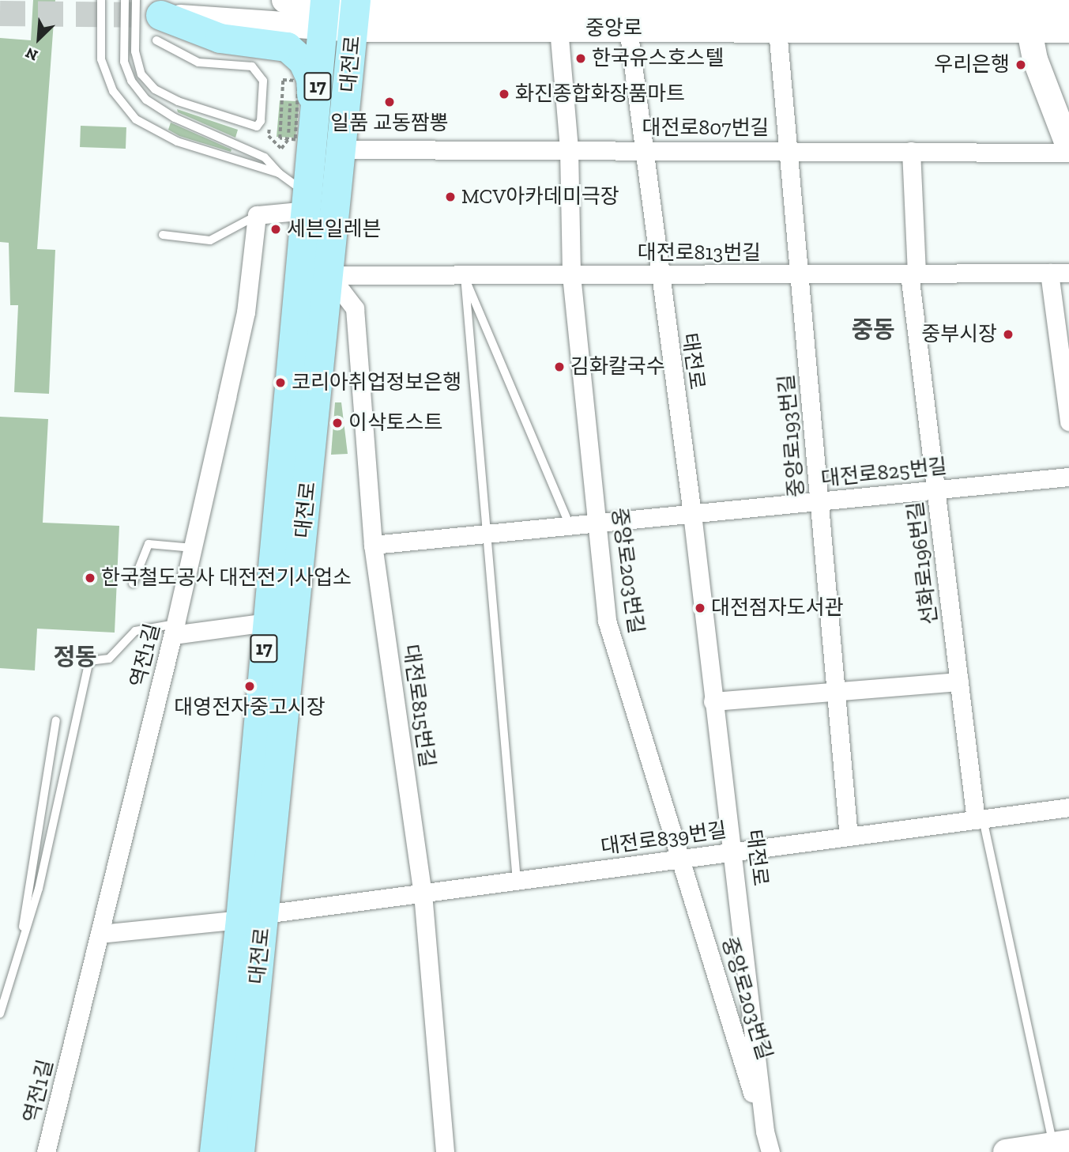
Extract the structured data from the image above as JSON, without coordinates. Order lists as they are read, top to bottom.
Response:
{
  "streets": {
    "main road": ["중앙로", "대전로", "17"],
    "street": [
      "대전로807번길",
      "대전로813번길",
      "태전로",
      "중앙로193번길",
      "대전로825번길",
      "선화로196번길",
      "중앙로203번길",
      "역전1길",
      "대전로815번길",
      "대전로839번길"
    ]
  },
  "crossings": [
    ["중앙로", "대전로"],
    ["중앙로", "태전로"],
    ["중앙로", "중앙로193번길"],
    ["중앙로", "중앙로203번길"],
    ["대전로", "대전로807번길"],
    ["대전로", "대전로813번길"],
    ["대전로", "대전로815번길"],
    ["대전로", "대전로839번길"],
    ["대전로807번길", "태전로"],
    ["대전로807번길", "중앙로193번길"],
    ["대전로807번길", "선화로196번길"],
    ["대전로807번길", "중앙로203번길"],
    ["대전로813번길", "태전로"],
    ["대전로813번길", "중앙로193번길"],
    ["대전로813번길", "선화로196번길"],
    ["대전로813번길", "중앙로203번길"],
    ["대전로813번길", "대전로815번길"],
    ["태전로", "대전로825번길"],
    ["태전로", "중앙로203번길"],
    ["태전로", "대전로839번길"],
    ["중앙로193번길", "대전로825번길"],
    ["중앙로193번길", "대전로839번길"],
    ["대전로825번길", "선화로196번길"],
    ["대전로825번길", "중앙로203번길"],
    ["대전로825번길", "대전로815번길"],
    ["선화로196번길", "대전로839번길"],
    ["중앙로203번길", "대전로839번길"],
    ["역전1길", "대전로839번길"],
    ["대전로815번길", "대전로839번길"]
  ],
  "districts": ["중동", "정동"],
  "places": [
    "한국유스호스텔",
    "우리은행",
    "화진종합화장품마트",
    "일품 교동짬뽕",
    "MCV아카데미극장",
    "세븐일레븐",
    "중부시장",
    "김화칼국수",
    "코리아취업정보은행",
    "이삭토스트",
    "한국철도공사 대전전기사업소",
    "대전점자도서관",
    "대영전자중고시장"
  ],
  "north": "bottom left"
}
